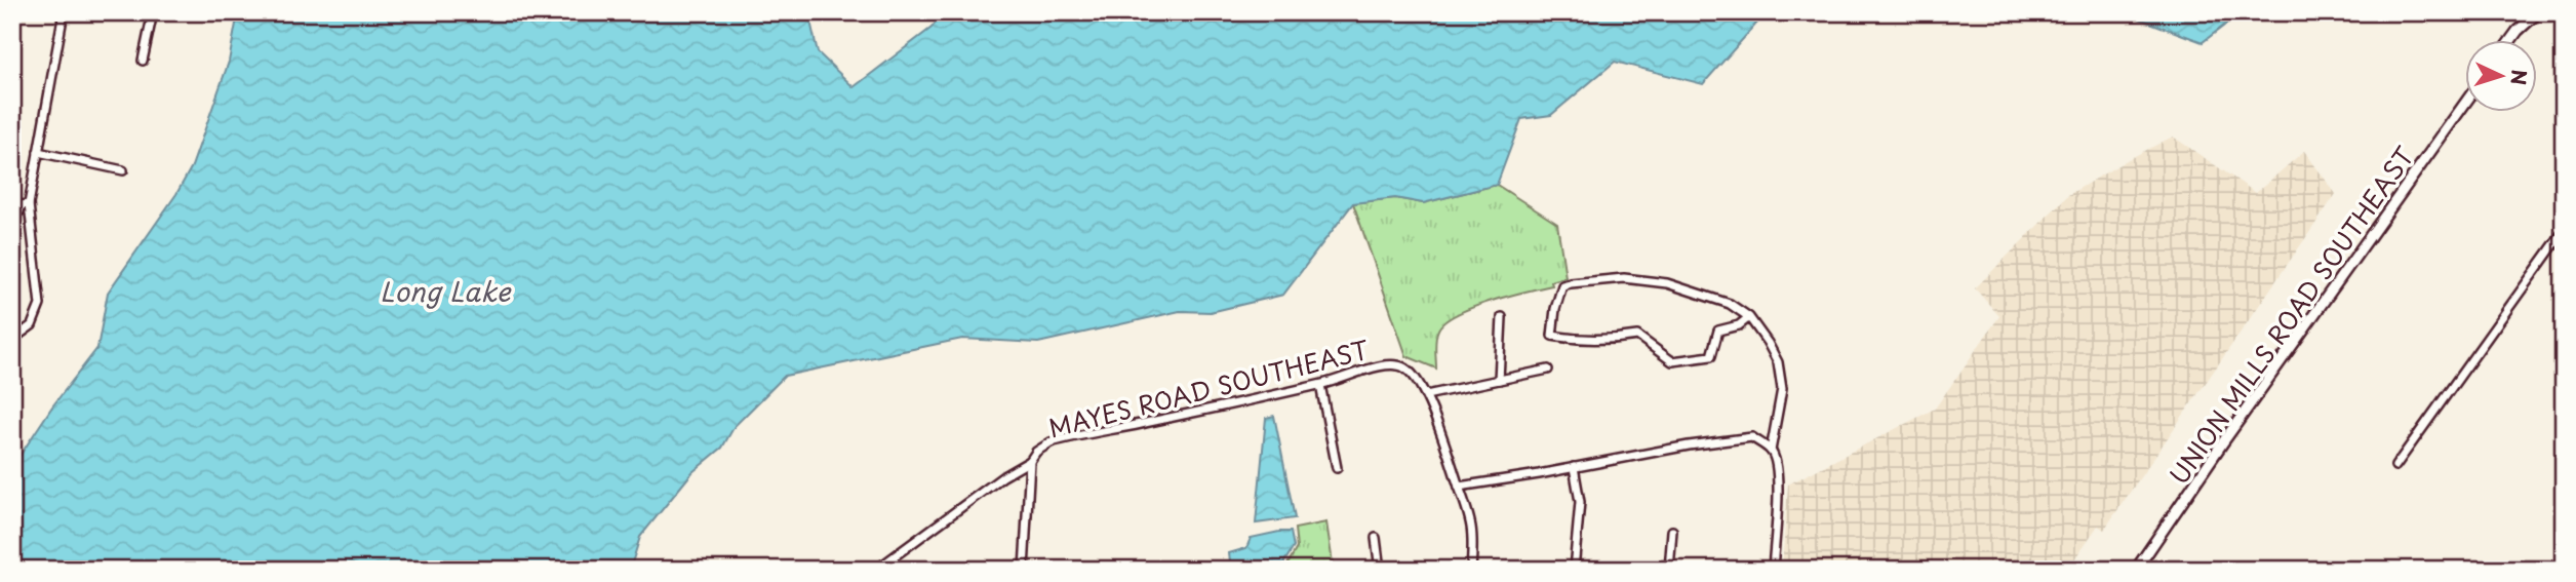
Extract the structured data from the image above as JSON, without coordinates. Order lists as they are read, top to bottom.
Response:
{
  "streets": {
    "street": ["UNION MILLS ROAD SOUTHEAST", "MAYES ROAD SOUTHEAST"]
  },
  "water": ["Long Lake"],
  "north": "right"
}
